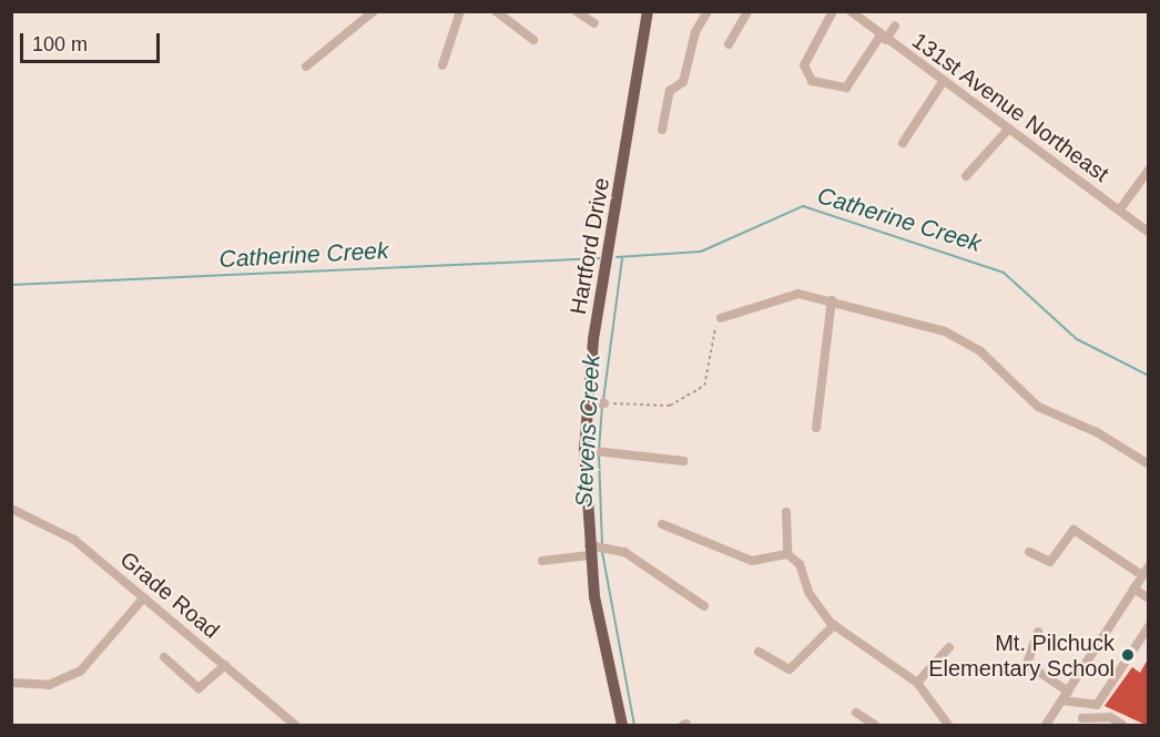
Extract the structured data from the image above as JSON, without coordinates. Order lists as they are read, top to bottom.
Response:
{
  "streets": {
    "main road": ["Hartford Drive"],
    "street": ["131st Avenue Northeast", "Grade Road"]
  },
  "water": ["Catherine Creek", "Stevens Creek"],
  "places": ["Mt. Pilchuck Elementary School"],
  "scale_bar": "100 m"
}
